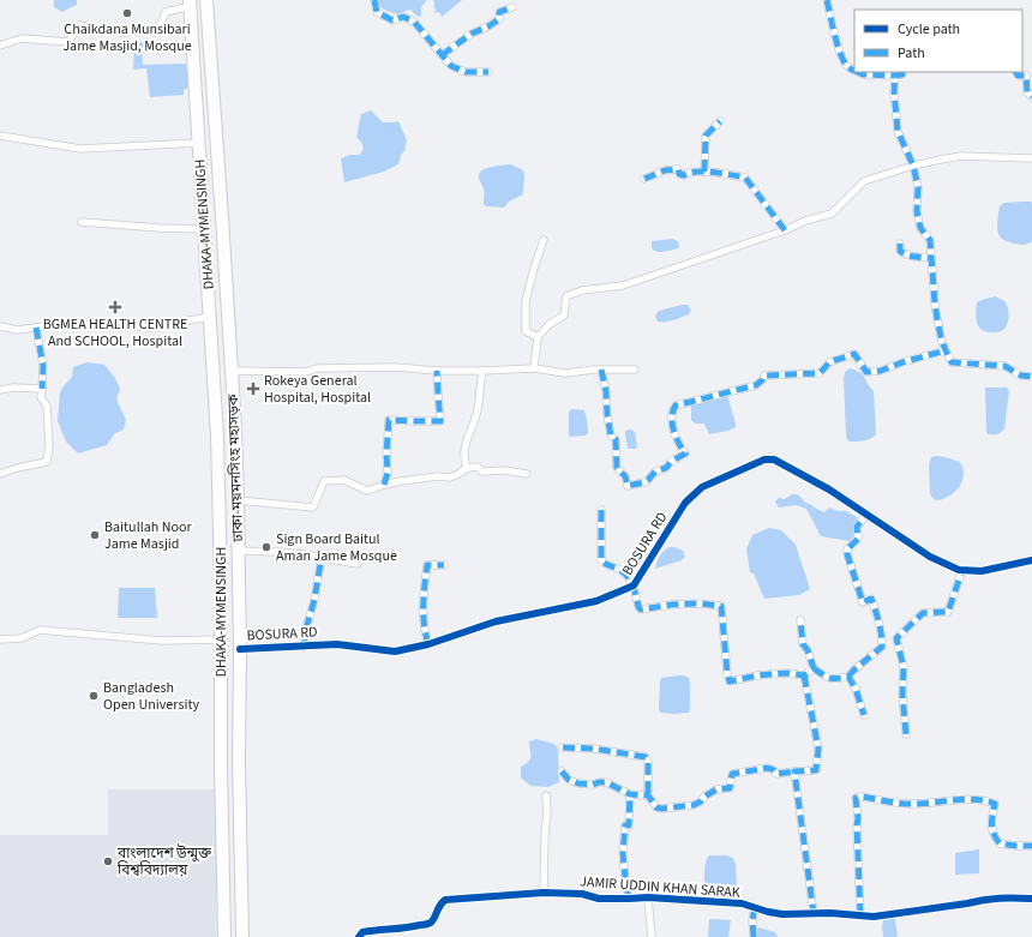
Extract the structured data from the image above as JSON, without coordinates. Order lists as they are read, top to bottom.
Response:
{
  "streets": {
    "highway": ["DHAKA-MYMENSINGH", "ঢাকা-ময়মনসিংহ মহাসড়ক"],
    "street": ["BOSURA RD", "JAMIR UDDIN KHAN SARAK"]
  },
  "crossings": [
    ["ঢাকা-ময়মনসিংহ মহাসড়ক", "BOSURA RD"]
  ],
  "places": {
    "other": [
      "Chaikdana Munsibari Jame Masjid, Mosque",
      "Baitullah Noor Jame Masjid",
      "Sign Board Baitul Aman Jame Mosque",
      "Bangladesh Open University",
      "বাংলাদেশ উন্মুক্ত বিশ্ববিদ্যালয়"
    ],
    "health": ["BGMEA HEALTH CENTRE And SCHOOL, Hospital", "Rokeya General Hospital, Hospital"]
  },
  "legend": ["Cycle path", "Path"]
}
